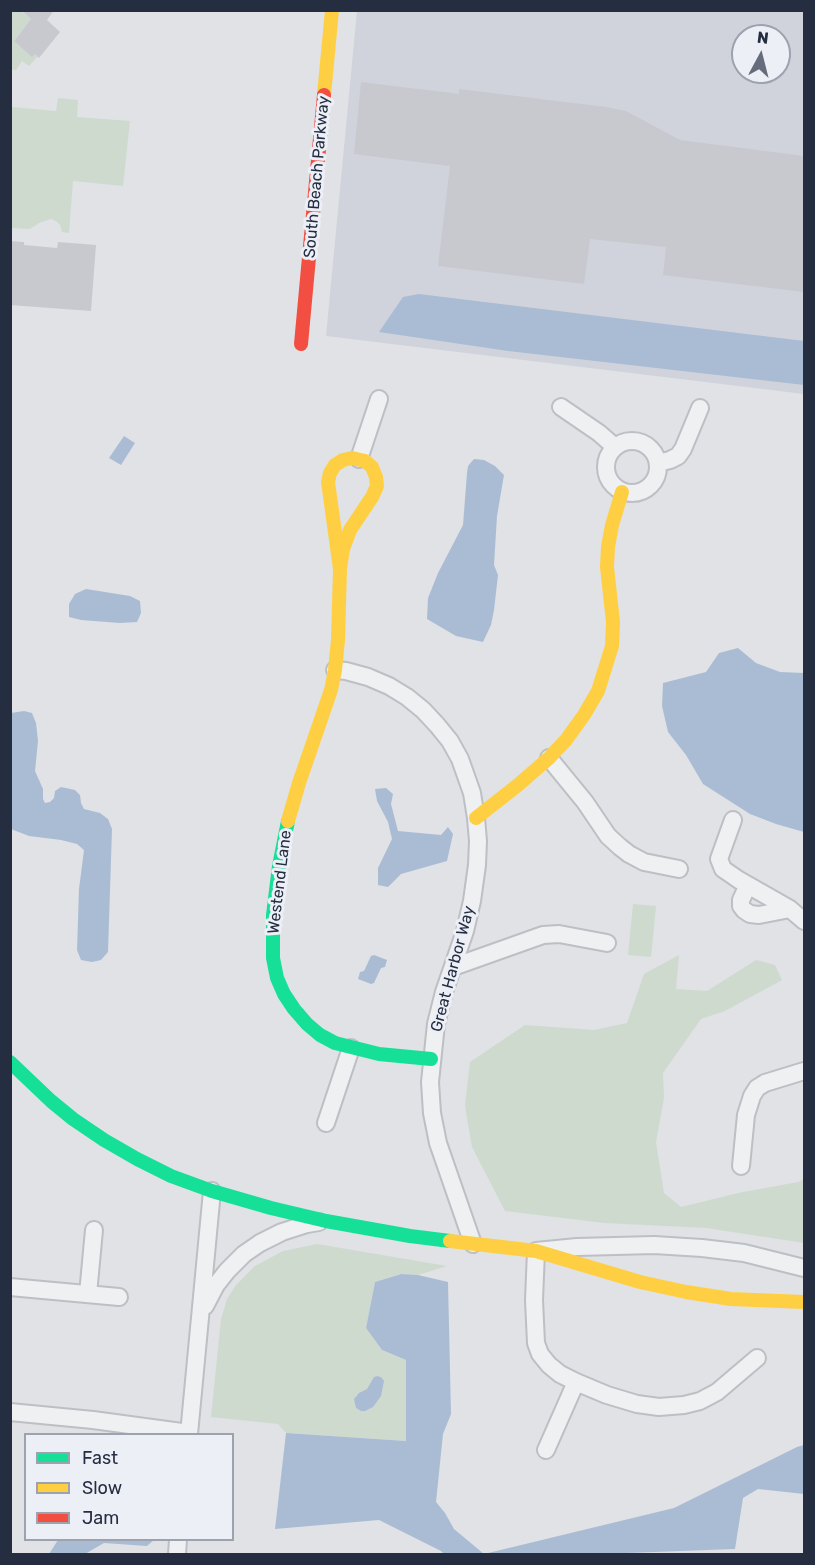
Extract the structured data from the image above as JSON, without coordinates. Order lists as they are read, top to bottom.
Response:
{
  "streets": {
    "street": ["South Beach Parkway", "Westend Lane", "Great Harbor Way"]
  },
  "crossings": [
    ["Westend Lane", "Great Harbor Way"]
  ],
  "legend": ["Fast", "Slow", "Jam"],
  "north": "top"
}
